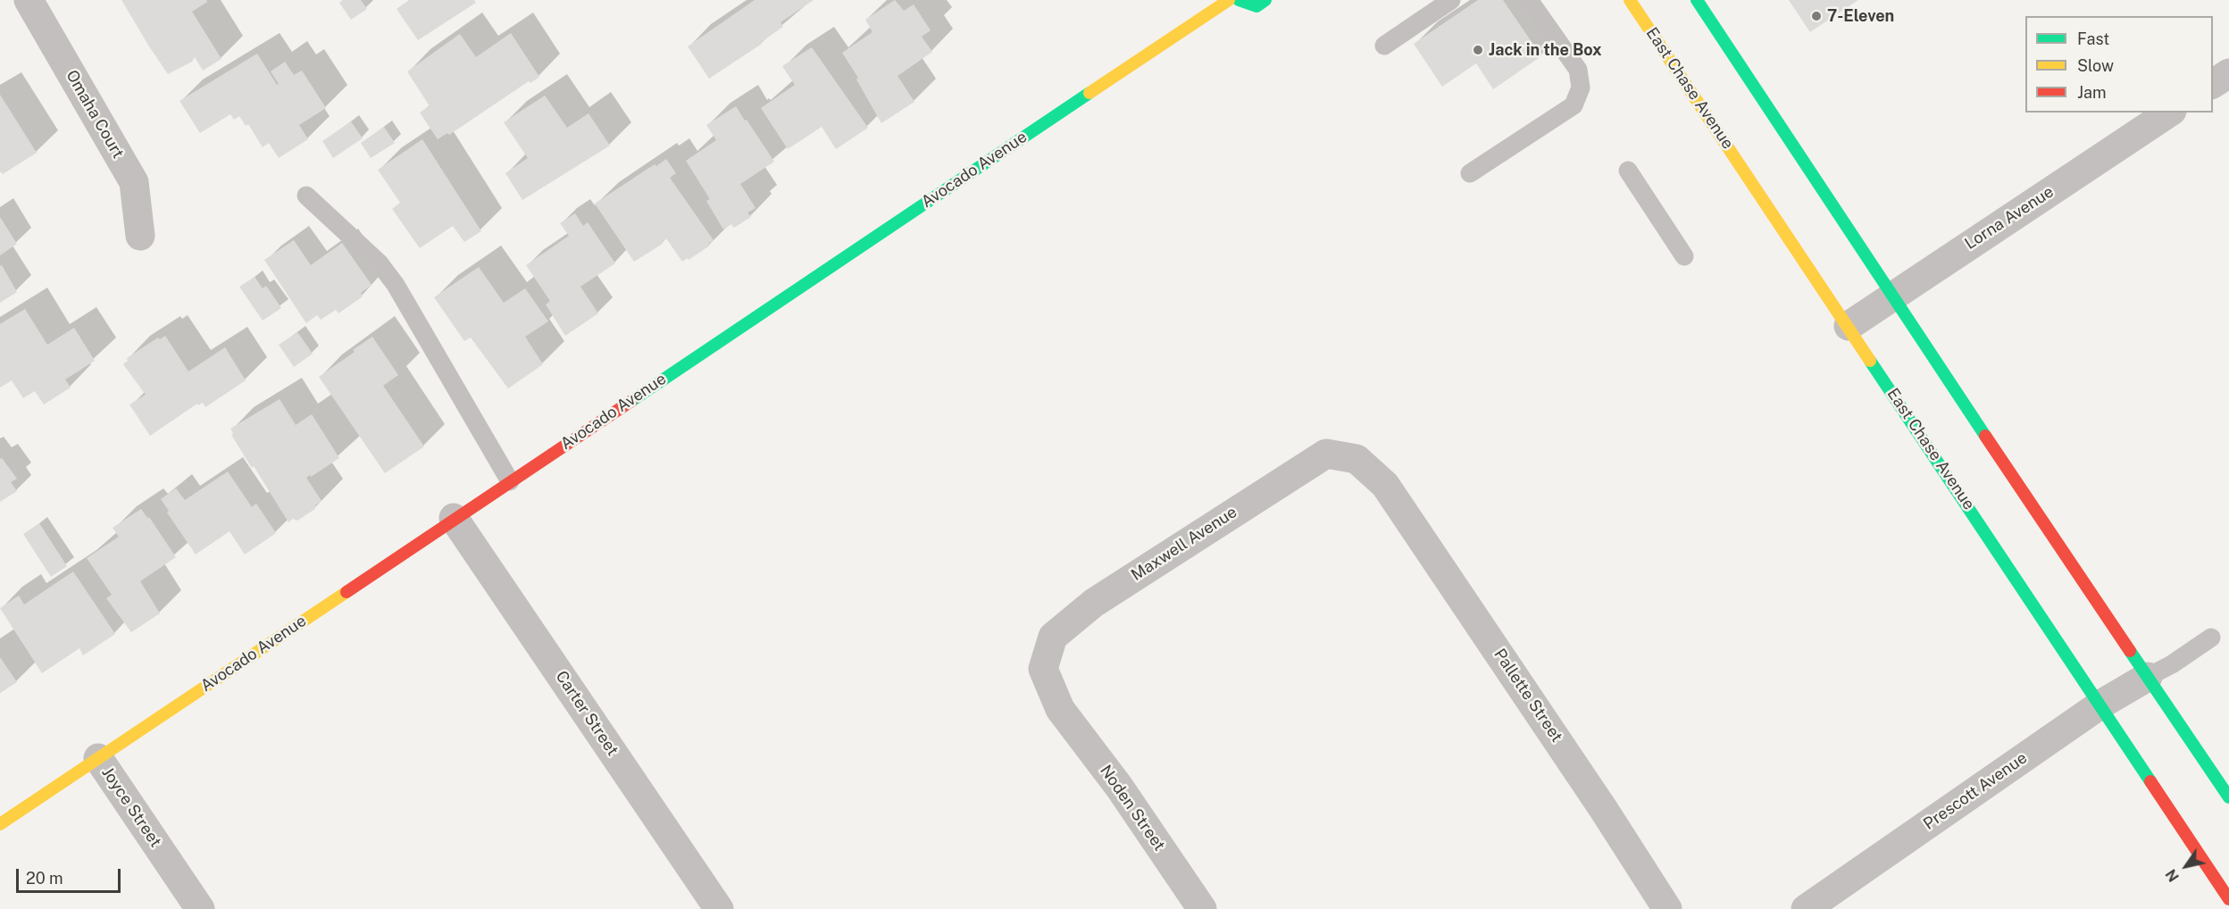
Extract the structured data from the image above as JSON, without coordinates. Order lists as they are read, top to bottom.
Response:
{
  "streets": {
    "main road": ["East Chase Avenue", "Avocado Avenue"],
    "street": [
      "Omaha Court",
      "Lorna Avenue",
      "Maxwell Avenue",
      "Pallette Street",
      "Carter Street",
      "Prescott Avenue",
      "Joyce Street",
      "Noden Street"
    ]
  },
  "crossings": [
    ["East Chase Avenue", "Lorna Avenue"],
    ["East Chase Avenue", "Prescott Avenue"],
    ["Avocado Avenue", "Carter Street"],
    ["Avocado Avenue", "Joyce Street"],
    ["Maxwell Avenue", "Pallette Street"],
    ["Maxwell Avenue", "Noden Street"]
  ],
  "places": ["7-Eleven", "Jack in the Box"],
  "legend": ["Fast", "Slow", "Jam"],
  "scale_bar": "20 m",
  "north": "bottom left"
}
